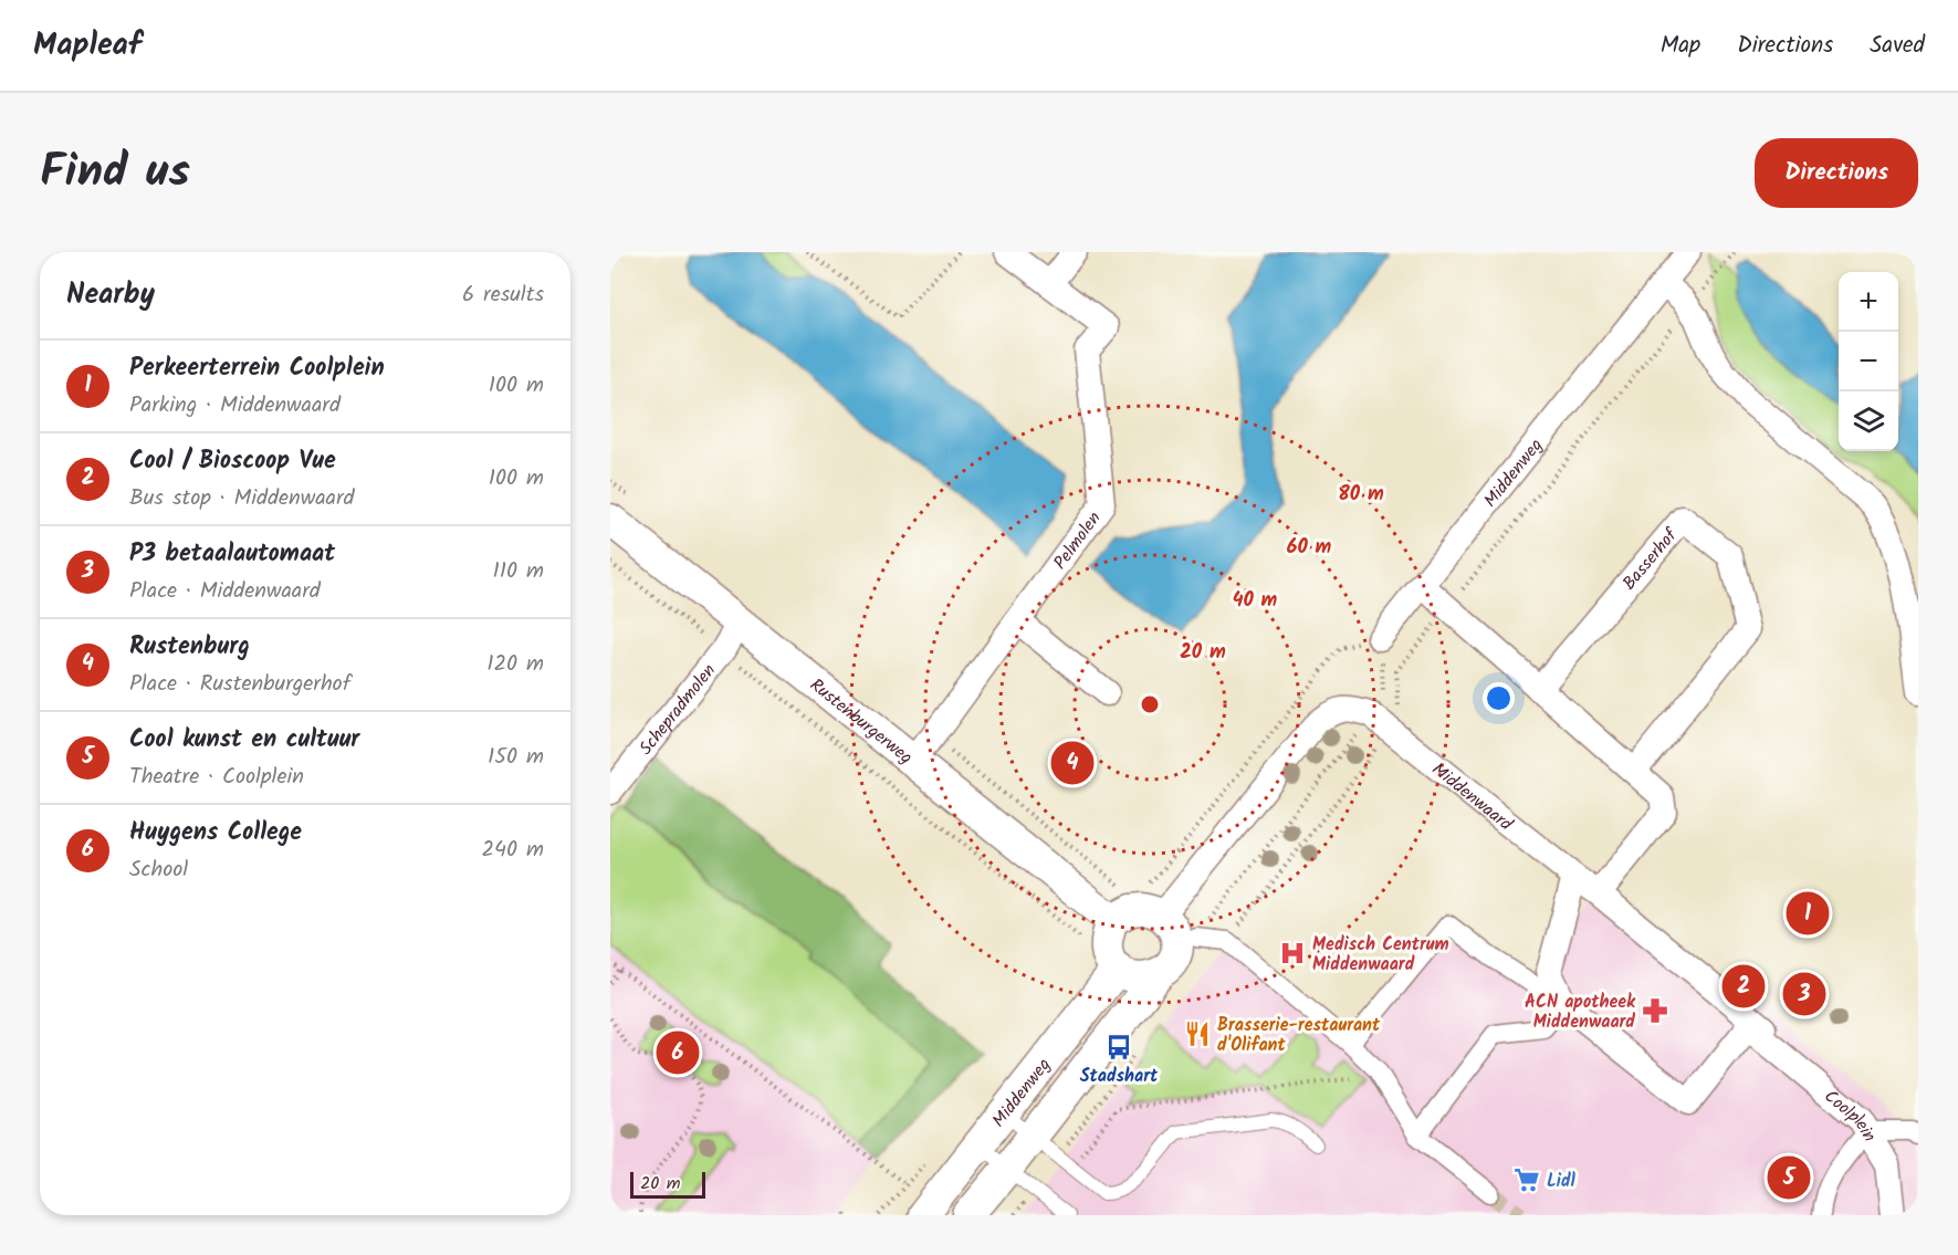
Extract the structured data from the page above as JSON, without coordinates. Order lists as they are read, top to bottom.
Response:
{
  "streets": {
    "street": [
      "Middenweg",
      "Pelmolen",
      "Basserhof",
      "Schepradmolen",
      "Rustenburgerweg",
      "Middenwaard",
      "Coolplein"
    ]
  },
  "crossings": [
    ["Middenweg", "Rustenburgerweg"],
    ["Pelmolen", "Rustenburgerweg"],
    ["Schepradmolen", "Rustenburgerweg"],
    ["Middenwaard", "Coolplein"]
  ],
  "places": {
    "hospital": ["Medisch Centrum Middenwaard"],
    "pharmacy": ["ACN apotheek Middenwaard"],
    "restaurant": ["Brasserie-restaurant d'Olifant"],
    "bus stop": ["Stadshart"],
    "supermarket": ["Lidl"]
  },
  "scale_bar": "20 m",
  "page": {
    "header": "Mapleaf",
    "nav": ["Map", "Directions", "Saved"],
    "title": "Find us",
    "buttons": "Directions",
    "heading": ["Nearby", "6 results"],
    "map_buttons": ["+", "−"],
    "list": [
      {
        "mark": "1",
        "name": "Perkeerterrein Coolplein",
        "note": "Parking · Middenwaard",
        "value": "100 m"
      },
      {
        "mark": "2",
        "name": "Cool / Bioscoop Vue",
        "note": "Bus stop · Middenwaard",
        "value": "100 m"
      },
      {
        "mark": "3",
        "name": "P3 betaalautomaat",
        "note": "Place · Middenwaard",
        "value": "110 m"
      },
      {
        "mark": "4",
        "name": "Rustenburg",
        "note": "Place · Rustenburgerhof",
        "value": "120 m"
      },
      {
        "mark": "5",
        "name": "Cool kunst en cultuur",
        "note": "Theatre · Coolplein",
        "value": "150 m"
      },
      {
        "mark": "6",
        "name": "Huygens College",
        "note": "School",
        "value": "240 m"
      }
    ],
    "pins": [
      "4",
      "1",
      "2",
      "3",
      "6",
      "5"
    ],
    "scale": "20 m"
  },
  "rings": [
    "80 m",
    "60 m",
    "40 m",
    "20 m"
  ]
}
